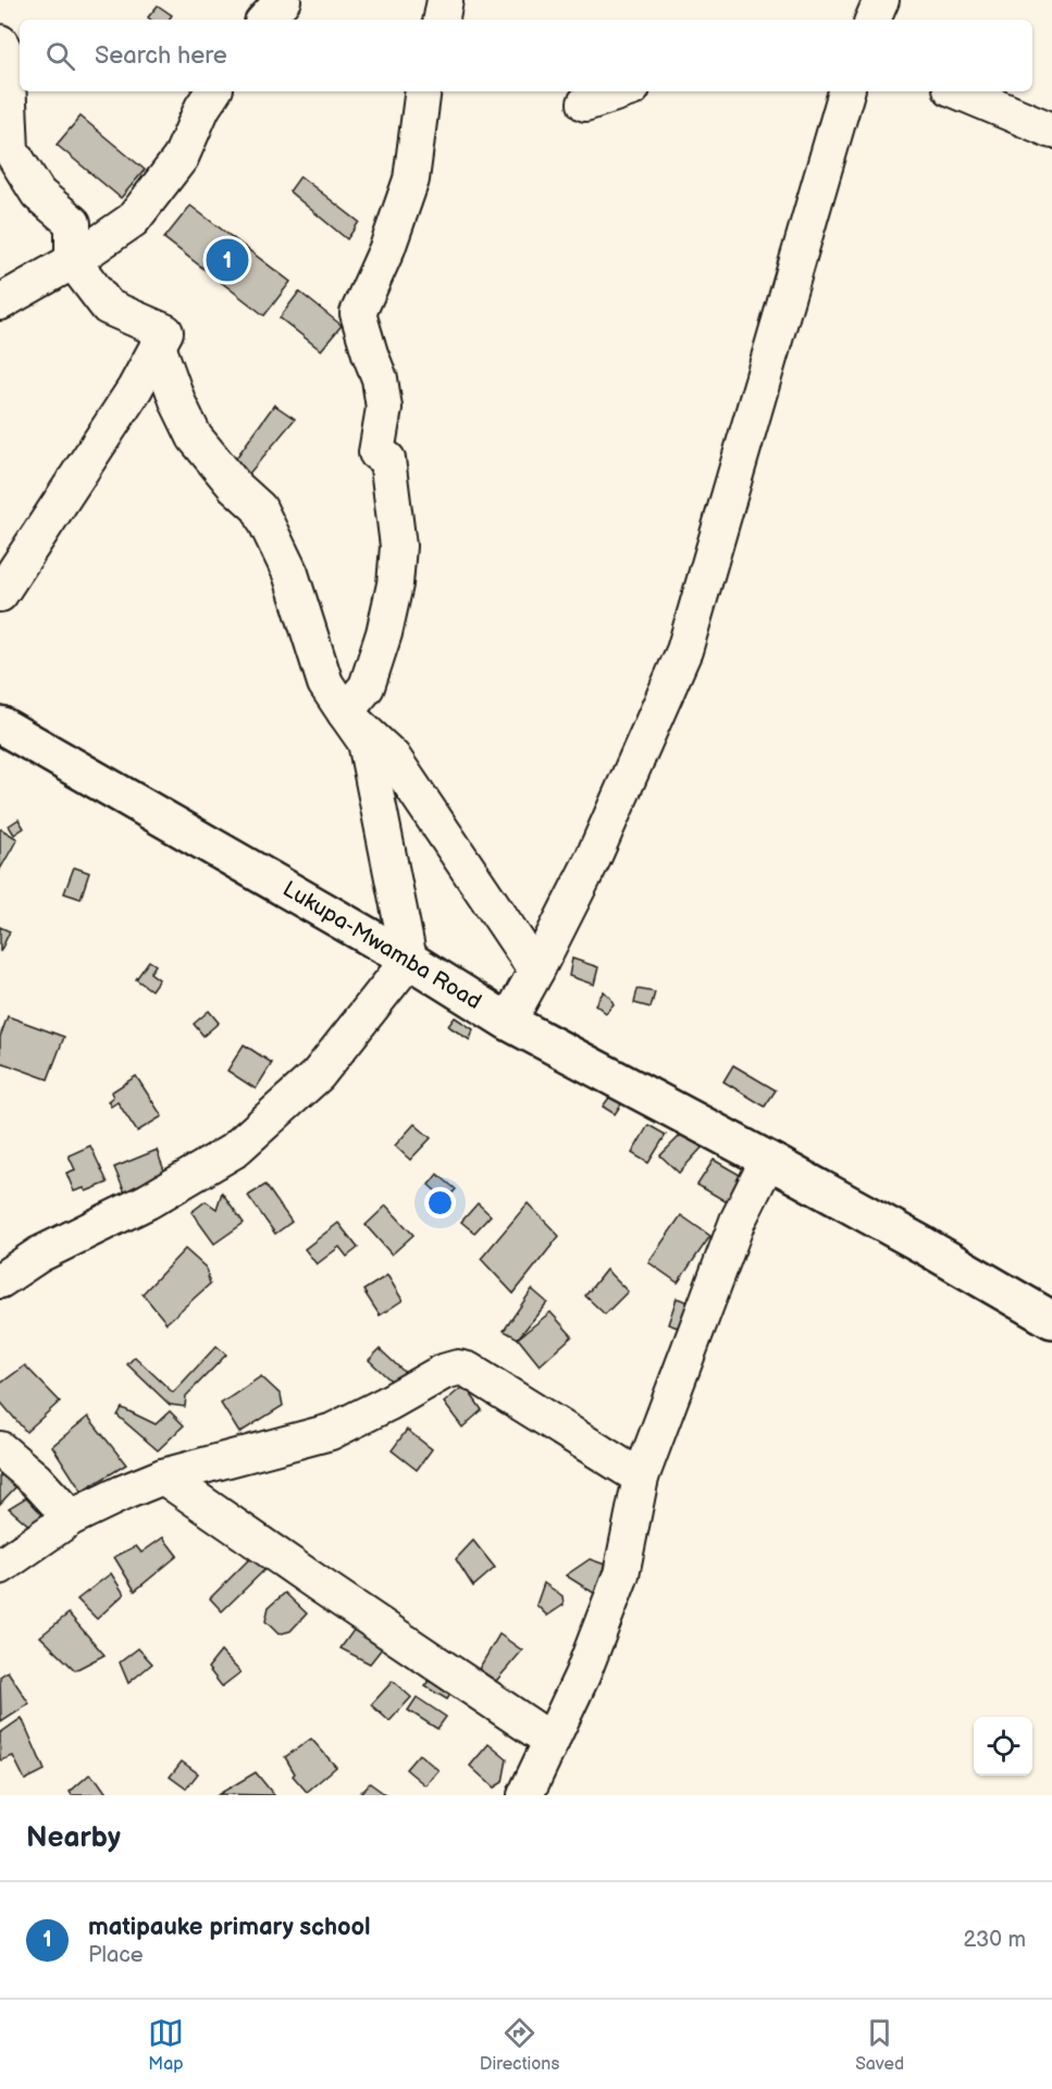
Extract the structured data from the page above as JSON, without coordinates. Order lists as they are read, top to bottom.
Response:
{
  "streets": {
    "street": ["Lukupa-Mwamba Road"]
  },
  "page": {
    "search": "Search here",
    "pins": "1",
    "heading": "Nearby",
    "list": [
      {
        "mark": "1",
        "name": "matipauke primary school",
        "note": "Place",
        "value": "230 m"
      }
    ],
    "nav": ["Map", "Directions", "Saved"]
  }
}
